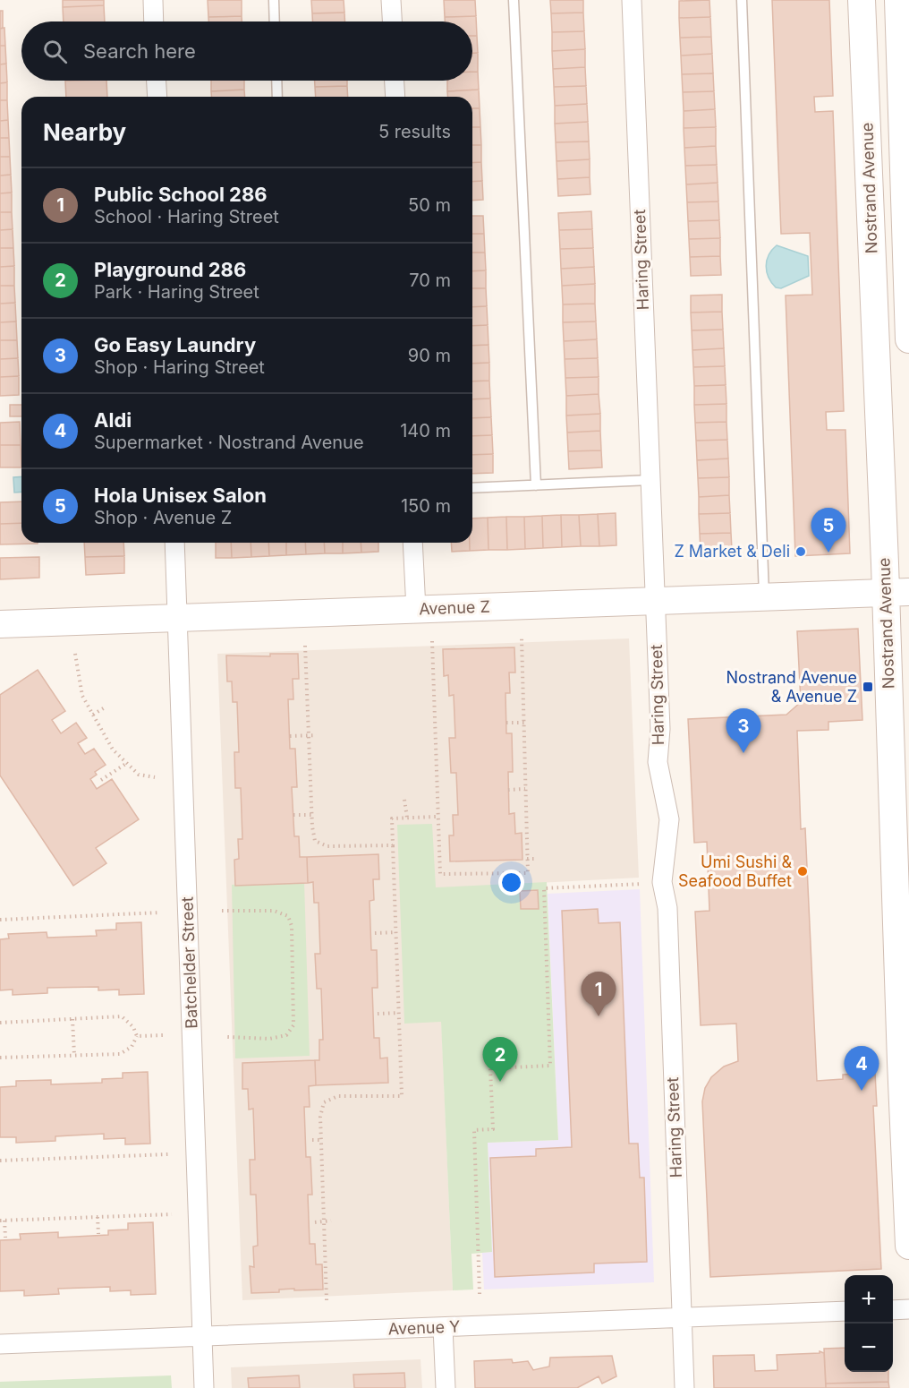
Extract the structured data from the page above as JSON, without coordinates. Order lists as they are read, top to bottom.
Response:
{
  "streets": {
    "main road": ["Nostrand Avenue", "Avenue Z"],
    "street": ["Haring Street", "Batchelder Street", "Avenue Y"]
  },
  "crossings": [
    ["Nostrand Avenue", "Avenue Z"],
    ["Haring Street", "Avenue Z"],
    ["Haring Street", "Avenue Y"],
    ["Avenue Z", "Batchelder Street"],
    ["Batchelder Street", "Avenue Y"]
  ],
  "places": {
    "other": ["Z Market & Deli", "Umi Sushi & Seafood Buffet"],
    "transit": ["Nostrand Avenue & Avenue Z"]
  },
  "page": {
    "search": "Search here",
    "heading": ["Nearby", "5 results"],
    "list": [
      {
        "mark": "1",
        "name": "Public School 286",
        "note": "School · Haring Street",
        "value": "50 m"
      },
      {
        "mark": "2",
        "name": "Playground 286",
        "note": "Park · Haring Street",
        "value": "70 m"
      },
      {
        "mark": "3",
        "name": "Go Easy Laundry",
        "note": "Shop · Haring Street",
        "value": "90 m"
      },
      {
        "mark": "4",
        "name": "Aldi",
        "note": "Supermarket · Nostrand Avenue",
        "value": "140 m"
      },
      {
        "mark": "5",
        "name": "Hola Unisex Salon",
        "note": "Shop · Avenue Z",
        "value": "150 m"
      }
    ],
    "pins": [
      "5",
      "3",
      "1",
      "2",
      "4"
    ],
    "map_buttons": ["+", "−"]
  }
}
